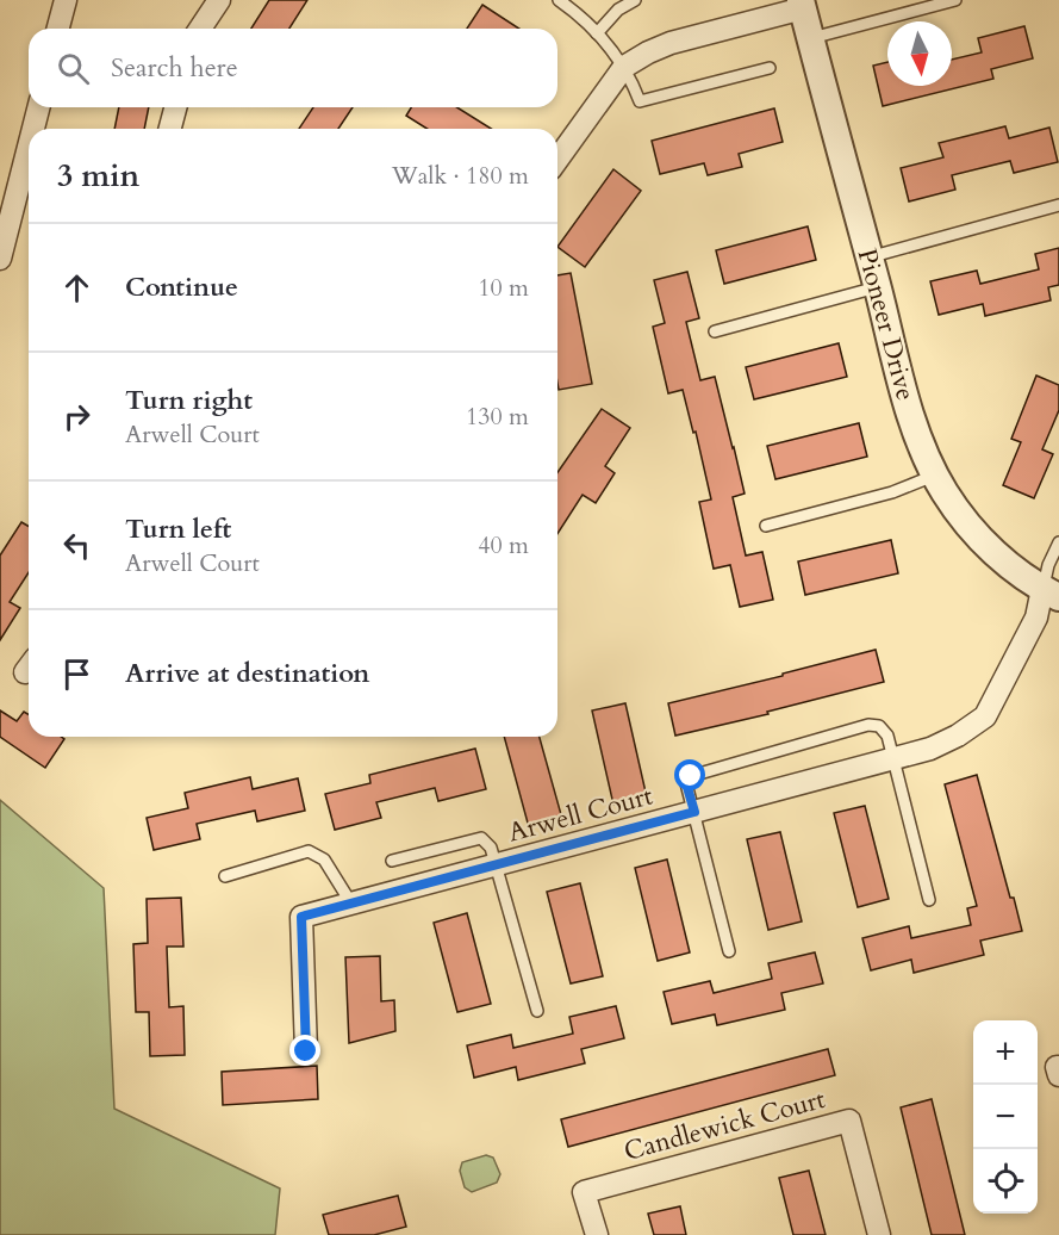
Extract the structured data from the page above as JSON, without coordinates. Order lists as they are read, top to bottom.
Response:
{
  "streets": {
    "street": ["Pioneer Drive", "Arwell Court", "Candlewick Court"]
  },
  "crossings": [
    ["Pioneer Drive", "Arwell Court"]
  ],
  "north": "bottom",
  "page": {
    "search": "Search here",
    "heading": ["3 min", "Walk · 180 m"],
    "list": [
      ["Continue", "10 m"],
      ["Turn right", "Arwell Court", "130 m"],
      ["Turn left", "Arwell Court", "40 m"],
      "Arrive at destination"
    ],
    "map_buttons": ["+", "−"]
  }
}
